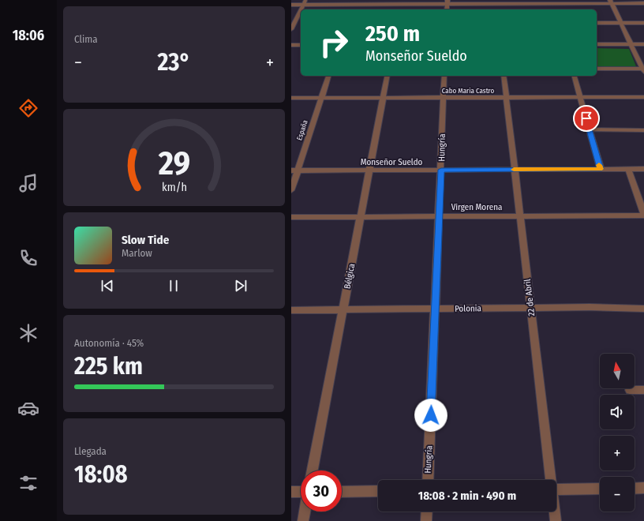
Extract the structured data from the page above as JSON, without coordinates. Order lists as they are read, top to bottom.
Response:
{
  "streets": {
    "street": [
      "Cabo Maria Castro",
      "España",
      "Hungría",
      "Monseñor Sueldo",
      "Virgen Morena",
      "Bélgica",
      "22 de Abril",
      "Polonia"
    ]
  },
  "crossings": [
    ["Cabo Maria Castro", "España"],
    ["Cabo Maria Castro", "Hungría"],
    ["Cabo Maria Castro", "Bélgica"],
    ["Cabo Maria Castro", "22 de Abril"],
    ["España", "Monseñor Sueldo"],
    ["Hungría", "Monseñor Sueldo"],
    ["Hungría", "Virgen Morena"],
    ["Hungría", "Polonia"],
    ["Monseñor Sueldo", "Bélgica"],
    ["Monseñor Sueldo", "22 de Abril"],
    ["Virgen Morena", "Bélgica"],
    ["Virgen Morena", "22 de Abril"],
    ["Bélgica", "Polonia"],
    ["22 de Abril", "Polonia"]
  ],
  "north": "top",
  "page": {
    "tabs": "18:06",
    "tile": [
      "Clima",
      ["Autonomía · 45%", "225 km"],
      ["Llegada", "18:08"]
    ],
    "turn": ["250 m", "Monseñor Sueldo"],
    "heat": ["−", "23°", "+"],
    "song": ["Slow Tide", "Marlow"],
    "map_buttons": ["+", "−"],
    "limit": "30",
    "trip": "18:08 · 2 min · 490 m",
    "gauge": ["29", "km/h"]
  }
}
